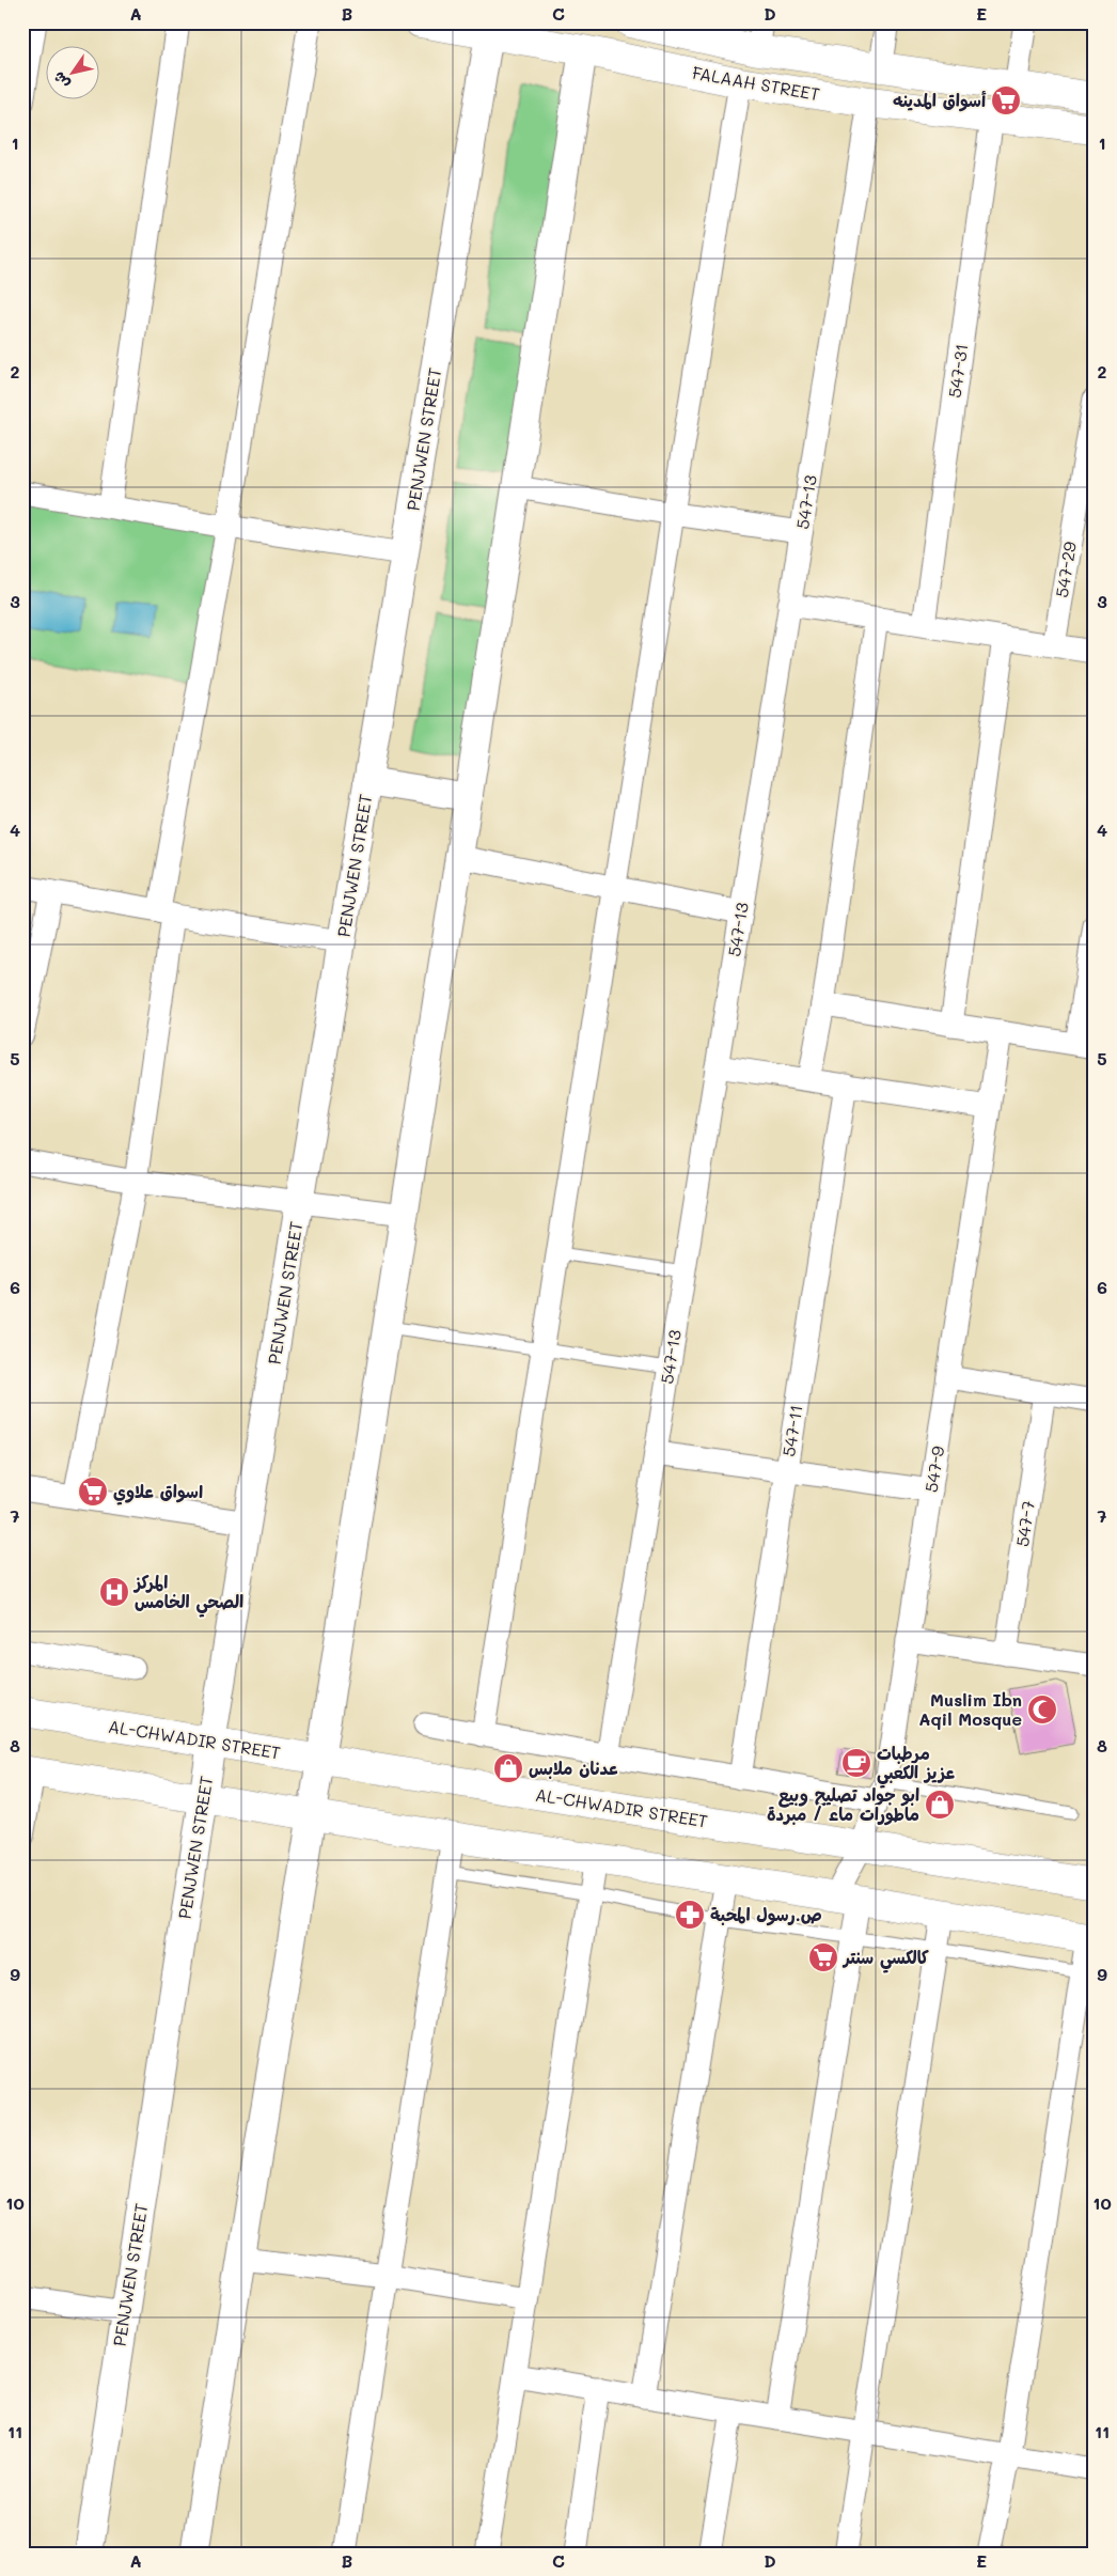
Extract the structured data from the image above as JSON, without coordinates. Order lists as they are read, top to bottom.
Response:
{
  "streets": {
    "main road": ["FALAAH STREET", "AL-CHWADIR STREET"],
    "street": [
      "547-31",
      "PENJWEN STREET",
      "547-13",
      "547-29",
      "547-11",
      "547-9",
      "547-7"
    ]
  },
  "crossings": [
    ["FALAAH STREET", "547-31"],
    ["FALAAH STREET", "PENJWEN STREET"],
    ["FALAAH STREET", "547-13"],
    ["PENJWEN STREET", "AL-CHWADIR STREET"],
    ["547-9", "AL-CHWADIR STREET"]
  ],
  "places": {
    "supermarket": ["أسواق المدينه", "اسواق علاوي", "كالكسي سنتر"],
    "hospital": ["المركز الصحي الخامس"],
    "mosque": ["Muslim Ibn Aqil Mosque"],
    "cafe": ["مرطبات عزيز الكعبي"],
    "shop": ["عدنان ملابس", "ابو جواد تصليح وبيع ماطورات ماء / مبردة"],
    "pharmacy": ["ص.رسول المحبة"]
  },
  "north": "bottom left",
  "grid": {
    "columns": [
      "A",
      "B",
      "C",
      "D",
      "E"
    ],
    "rows": [
      "1",
      "2",
      "3",
      "4",
      "5",
      "6",
      "7",
      "8",
      "9",
      "10",
      "11"
    ]
  }
}
